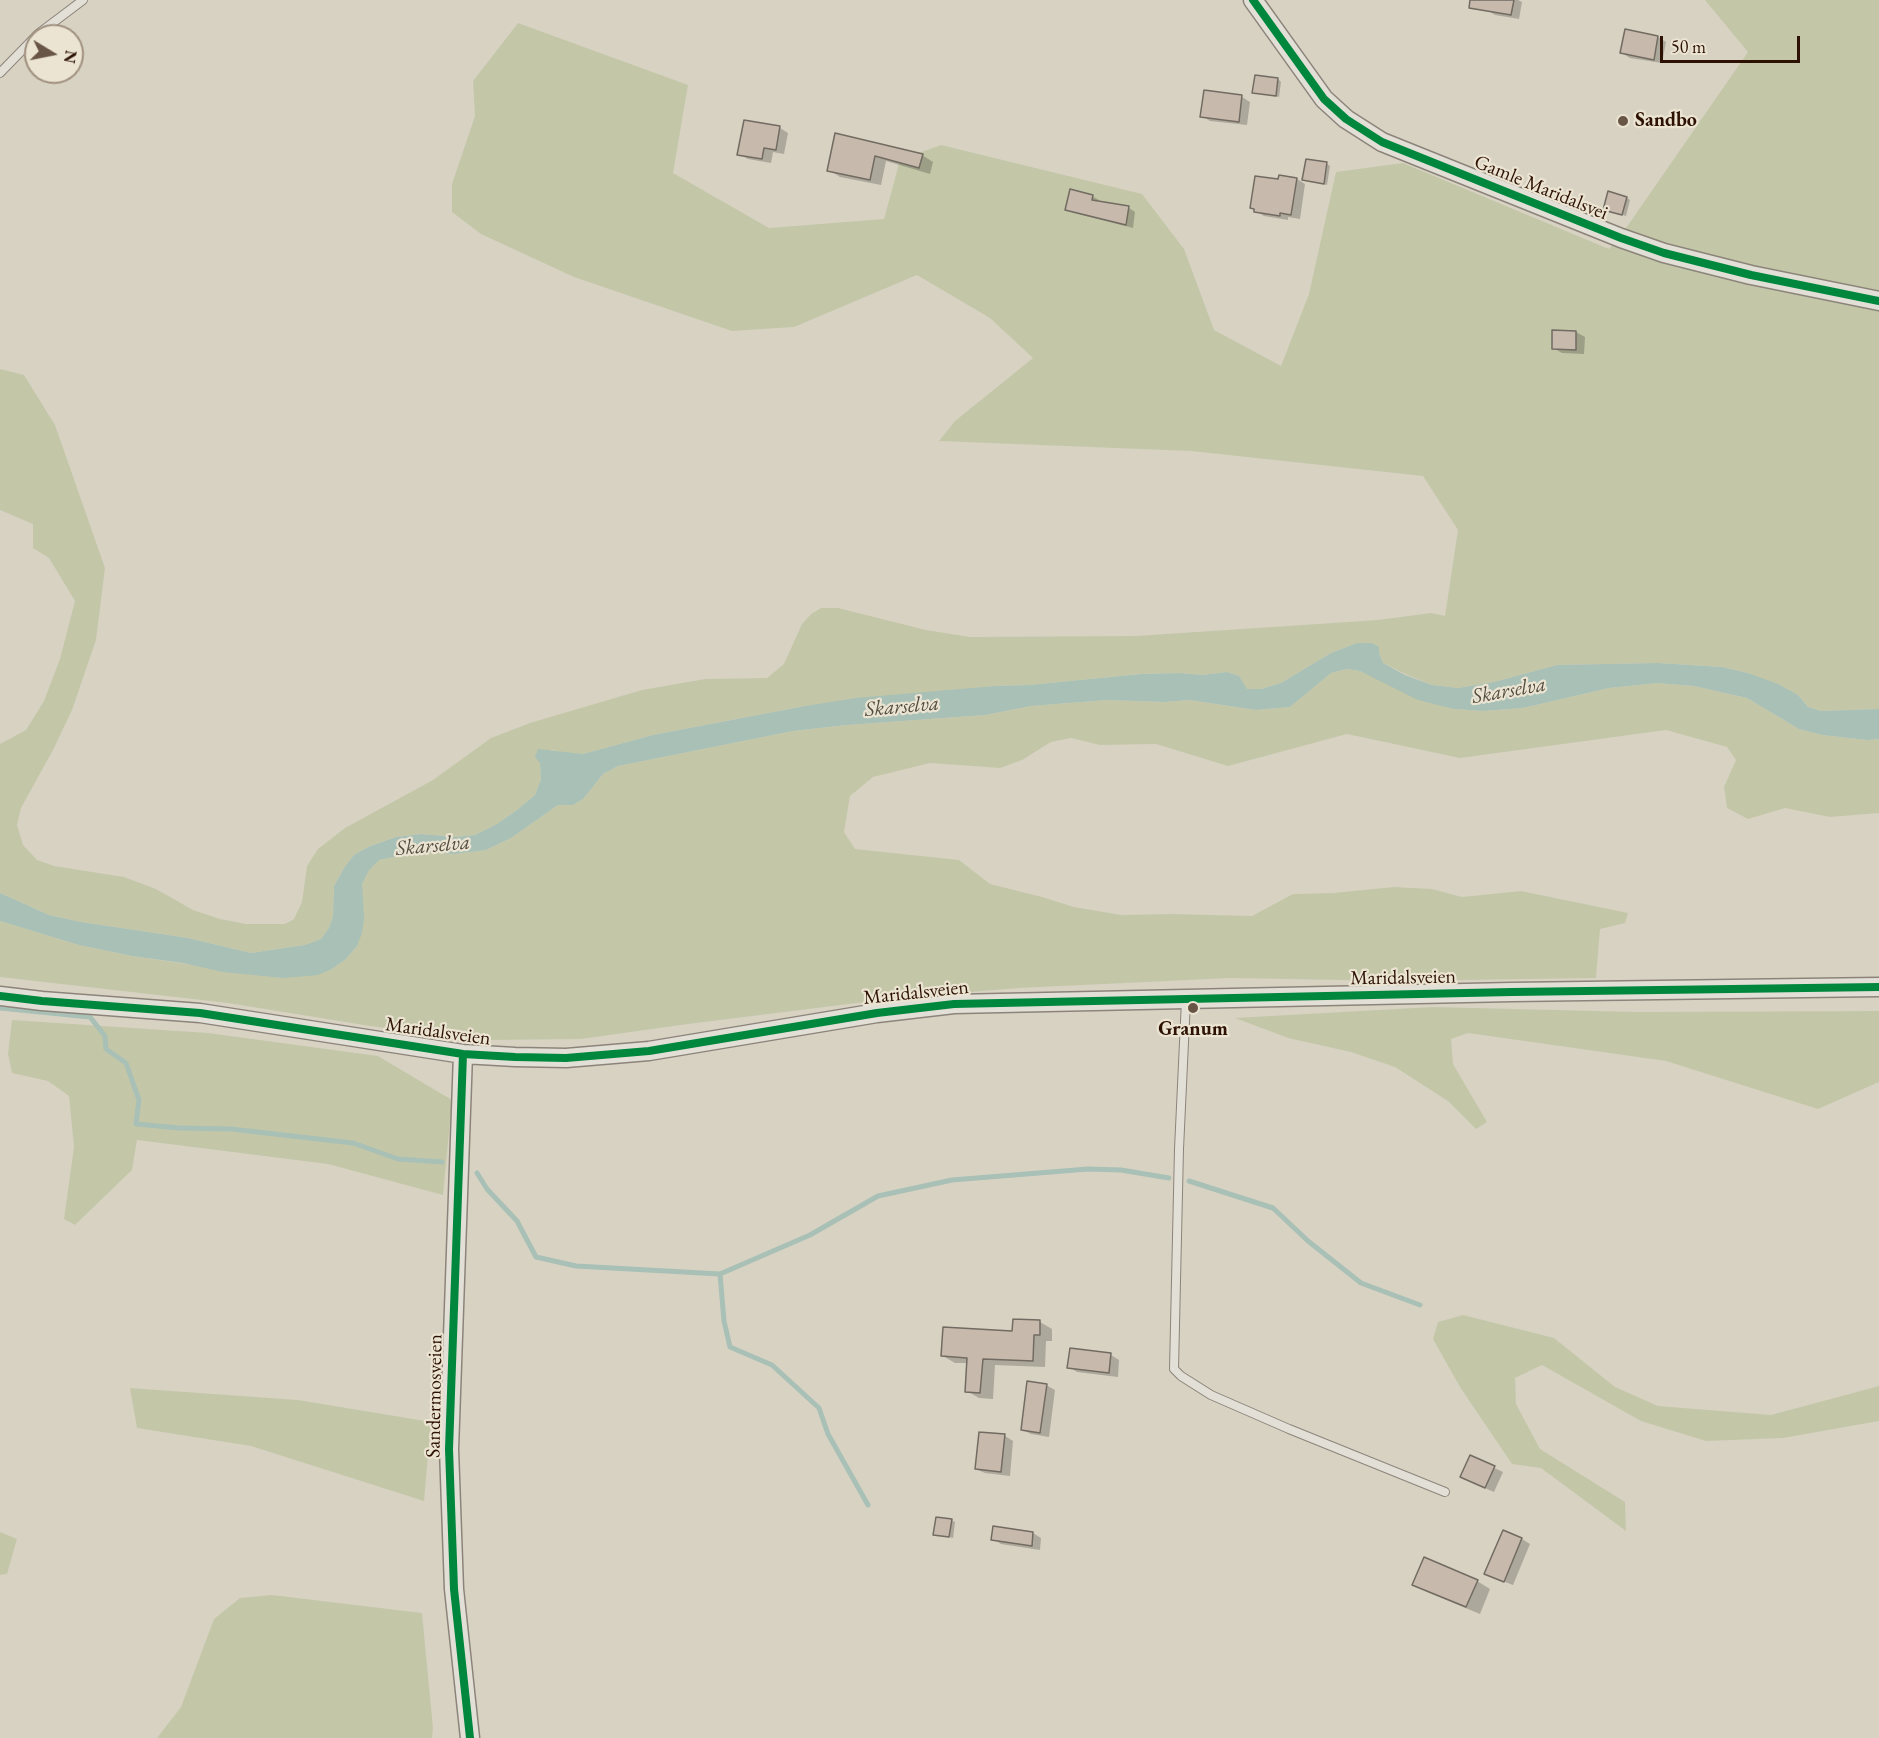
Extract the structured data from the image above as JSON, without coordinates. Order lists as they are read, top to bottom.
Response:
{
  "streets": {
    "street": ["Gamle Maridalsvei", "Maridalsveien", "Sandermosveien"]
  },
  "crossings": [
    ["Maridalsveien", "Sandermosveien"]
  ],
  "water": ["Skarselva"],
  "places": ["Sandbo", "Granum"],
  "scale_bar": "50 m",
  "north": "right"
}
